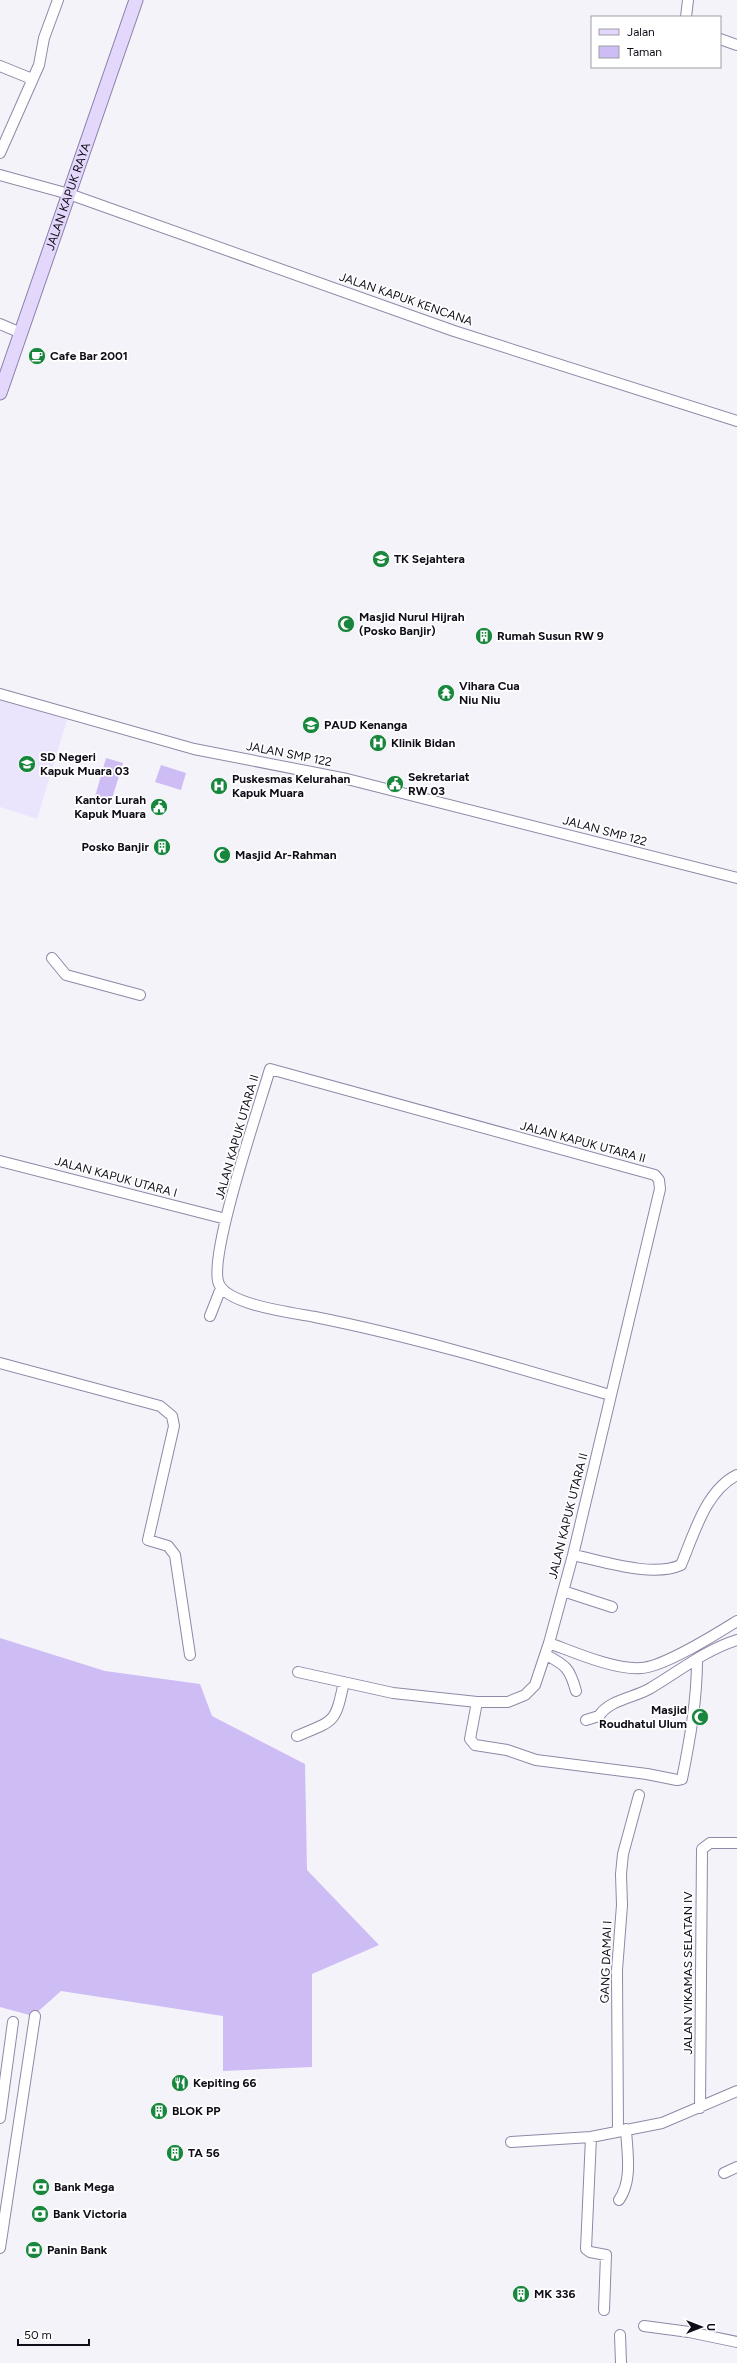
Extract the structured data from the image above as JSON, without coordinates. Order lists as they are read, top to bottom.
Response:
{
  "streets": {
    "main road": ["JALAN KAPUK RAYA"],
    "street": [
      "JALAN KAPUK KENCANA",
      "JALAN SMP 122",
      "JALAN KAPUK UTARA II",
      "JALAN KAPUK UTARA I",
      "GANG DAMAI I",
      "JALAN VIKAMAS SELATAN IV"
    ]
  },
  "crossings": [
    ["JALAN KAPUK RAYA", "JALAN KAPUK KENCANA"],
    ["JALAN KAPUK UTARA II", "JALAN KAPUK UTARA I"]
  ],
  "places": {
    "cafe": ["Cafe Bar 2001"],
    "school or university": ["TK Sejahtera", "PAUD Kenanga", "SD Negeri Kapuk Muara 03"],
    "mosque": ["Masjid Nurul Hijrah (Posko Banjir)", "Masjid Ar-Rahman", "Masjid Roudhatul Ulum"],
    "building": [
      "Rumah Susun RW 9",
      "Posko Banjir",
      "BLOK PP",
      "TA 56",
      "MK 336"
    ],
    "temple": ["Vihara Cua Niu Niu"],
    "hospital": ["Klinik Bidan", "Puskesmas Kelurahan Kapuk Muara"],
    "public building": ["Sekretariat RW 03", "Kantor Lurah Kapuk Muara"],
    "restaurant": ["Kepiting 66"],
    "bank": ["Bank Mega", "Bank Victoria", "Panin Bank"]
  },
  "legend": ["Jalan", "Taman"],
  "scale_bar": "50 m",
  "north": "right"
}
